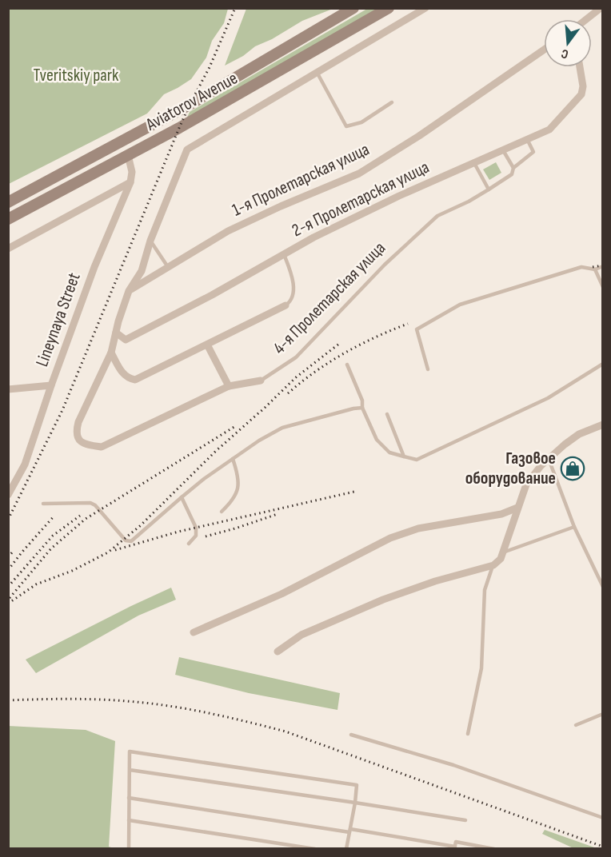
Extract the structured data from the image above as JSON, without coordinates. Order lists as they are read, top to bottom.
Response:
{
  "streets": {
    "main road": ["Aviatorov Avenue"],
    "street": [
      "1-я Пролетарская улица",
      "2-я Пролетарская улица",
      "4-я Пролетарская улица",
      "Lineynaya Street"
    ]
  },
  "crossings": [
    ["Aviatorov Avenue", "Lineynaya Street"],
    ["2-я Пролетарская улица", "4-я Пролетарская улица"]
  ],
  "parks": ["Tveritskiy park"],
  "places": {
    "shop": ["Газовое оборудование"]
  },
  "north": "bottom"
}
